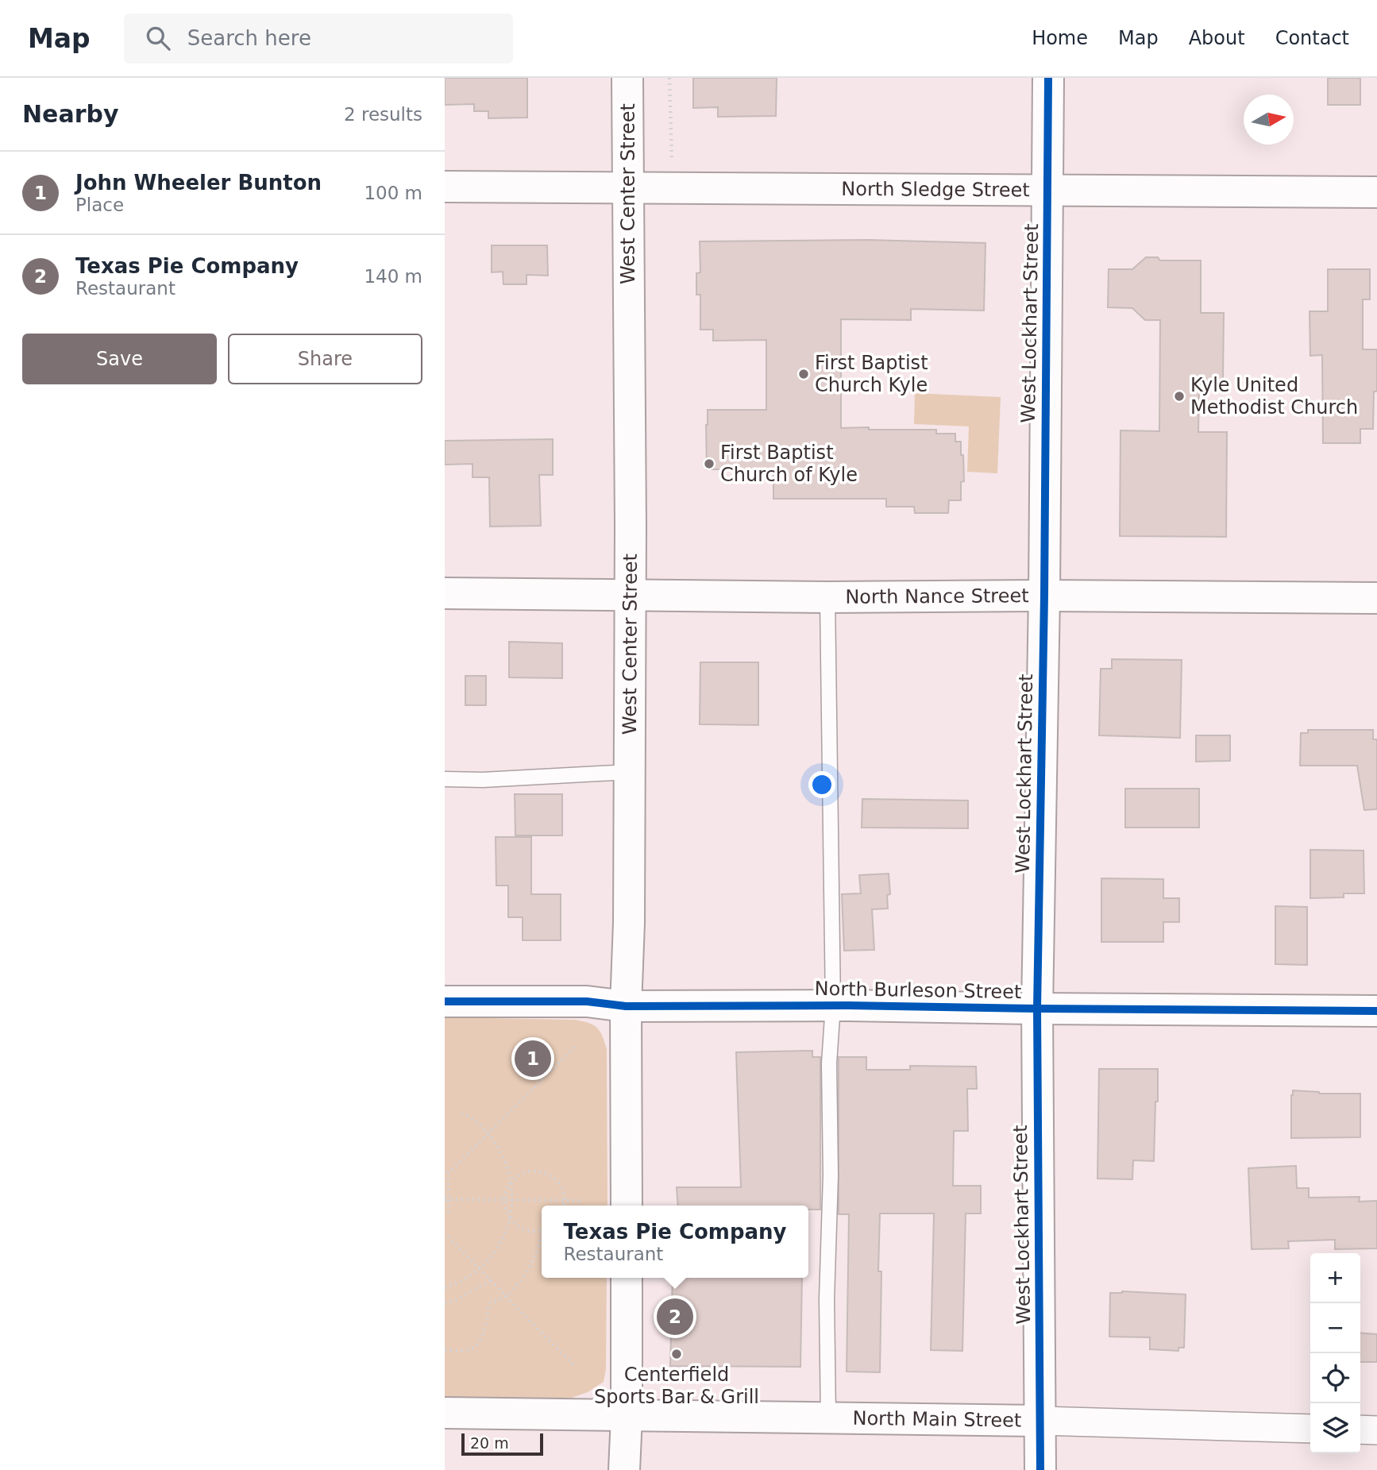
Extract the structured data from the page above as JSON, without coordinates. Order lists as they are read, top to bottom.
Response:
{
  "streets": {
    "street": [
      "North Sledge Street",
      "West Center Street",
      "West Lockhart Street",
      "North Nance Street",
      "North Burleson Street",
      "North Main Street"
    ]
  },
  "crossings": [
    ["North Sledge Street", "West Center Street"],
    ["North Sledge Street", "West Lockhart Street"],
    ["West Center Street", "North Nance Street"],
    ["West Center Street", "North Burleson Street"],
    ["West Lockhart Street", "North Nance Street"],
    ["West Lockhart Street", "North Burleson Street"],
    ["West Lockhart Street", "North Main Street"]
  ],
  "places": [
    "First Baptist Church Kyle",
    "Kyle United Methodist Church",
    "First Baptist Church of Kyle",
    "Centerfield Sports Bar & Grill"
  ],
  "scale_bar": "20 m",
  "north": "right",
  "page": {
    "header": "Map",
    "search": "Search here",
    "nav": [
      "Home",
      "Map",
      "About",
      "Contact"
    ],
    "heading": ["Nearby", "2 results"],
    "list": [
      {
        "mark": "1",
        "name": "John Wheeler Bunton",
        "note": "Place",
        "value": "100 m"
      },
      {
        "mark": "2",
        "name": "Texas Pie Company",
        "note": "Restaurant",
        "value": "140 m"
      }
    ],
    "buttons": ["Save", "Share"],
    "pins": ["1", "2"],
    "popup": ["Texas Pie Company", "Restaurant"],
    "map_buttons": ["+", "−"],
    "scale": "20 m"
  }
}
